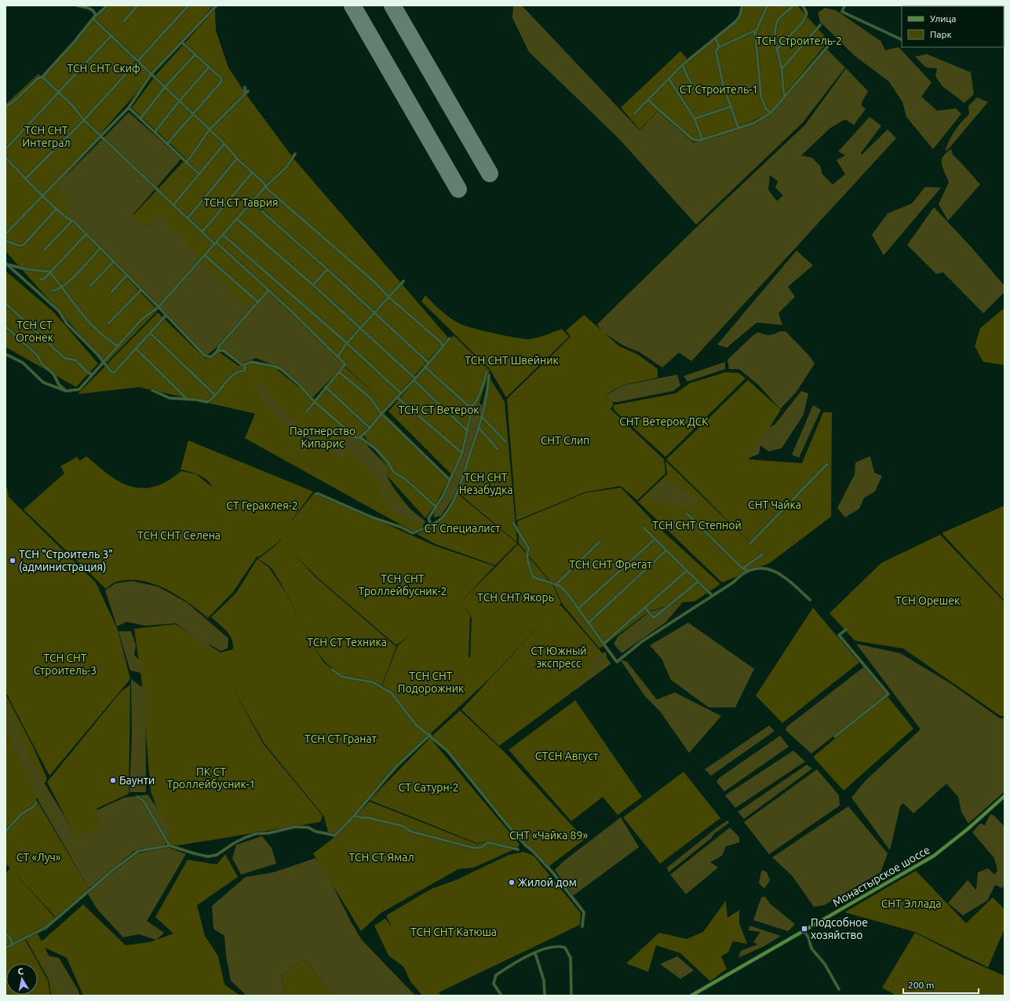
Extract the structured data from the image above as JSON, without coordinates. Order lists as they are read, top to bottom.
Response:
{
  "streets": {
    "main road": ["Монастырское шоссе"]
  },
  "parks": [
    "ТСН Строитель-2",
    "ТСН СНТ Скиф",
    "СТ Строитель-1",
    "ТСН СНТ Интеграл",
    "ТСН СТ Таврия",
    "ТСН СТ Огонек",
    "ТСН СНТ Швейник",
    "ТСН СТ Ветерок",
    "СНТ Ветерок ДСК",
    "Партнерство Кипарис",
    "СНТ Слип",
    "ТСН СНТ Незабудка",
    "СНТ Чайка",
    "СТ Гераклея-2",
    "ТСН СНТ Степной",
    "СТ Специалист",
    "ТСН СНТ Селена",
    "ТСН СНТ Фрегат",
    "ТСН СНТ Троллейбусник-2",
    "ТСН СНТ Якорь",
    "ТСН Орешек",
    "ТСН СТ Техника",
    "СТ Южный экспресс",
    "ТСН СНТ Строитель-3",
    "ТСН СНТ Подорожник",
    "ТСН СТ Гранат",
    "СТСН Август",
    "ПК СТ Троллейбусник-1",
    "СТ Сатурн-2",
    "СНТ «Чайка 89»",
    "СТ «Луч»",
    "ТСН СТ Ямал",
    "СНТ Эллада",
    "ТСН СНТ Катюша"
  ],
  "places": {
    "other": ["ТСН \"Строитель 3\" (администрация)", "Баунти", "Жилой дом"],
    "transit": ["Подсобное хозяйство"]
  },
  "legend": ["Улица", "Парк"],
  "scale_bar": "200 m",
  "north": "top"
}
